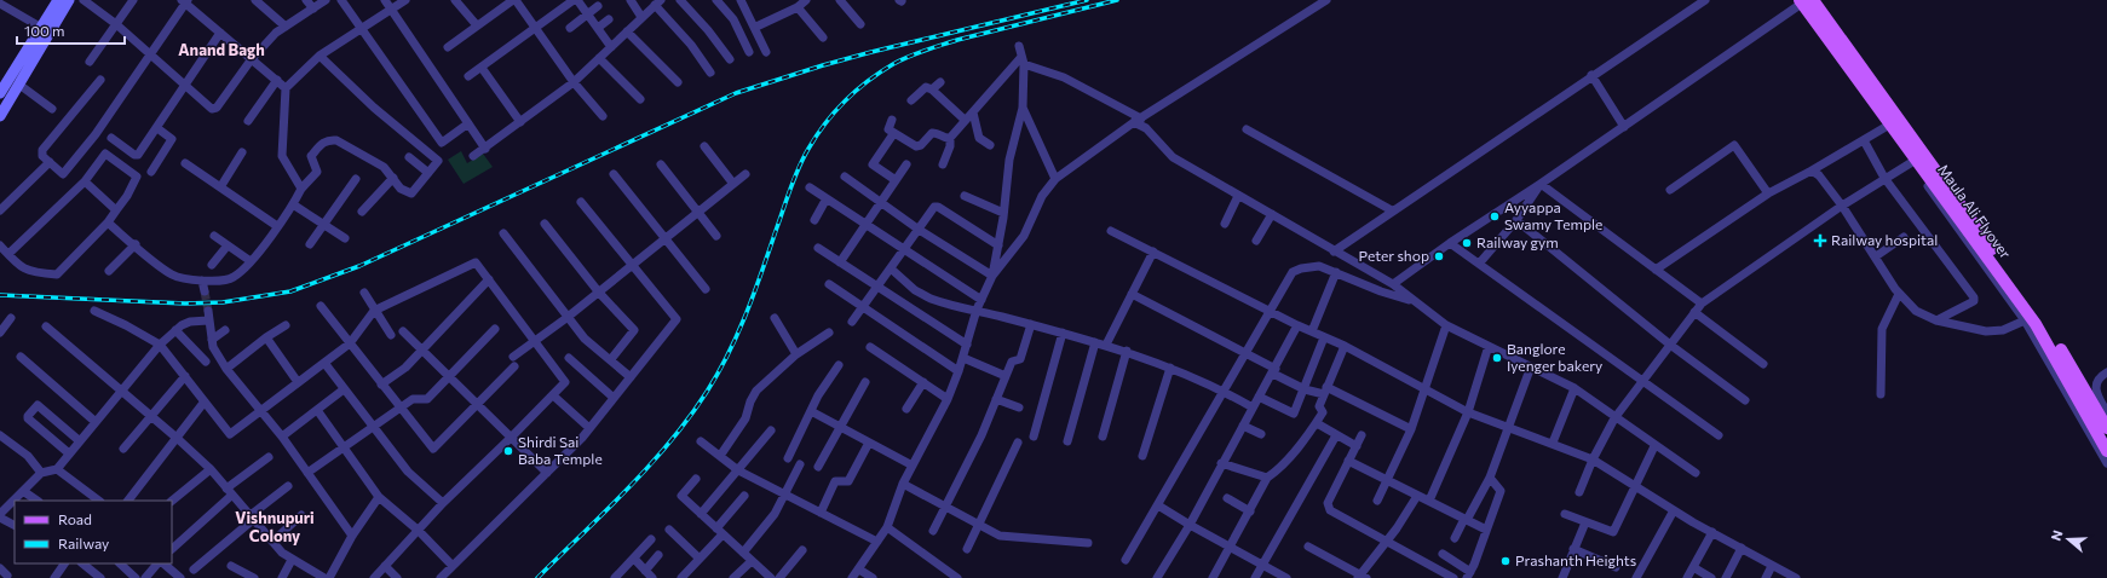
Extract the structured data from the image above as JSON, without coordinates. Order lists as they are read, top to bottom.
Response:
{
  "streets": {
    "main road": ["Maula Ali Flyover"]
  },
  "districts": ["Anand Bagh", "Vishnupuri Colony"],
  "places": {
    "other": [
      "Ayyappa Swamy Temple",
      "Railway gym",
      "Peter shop",
      "Banglore Iyenger bakery",
      "Shirdi Sai Baba Temple",
      "Prashanth Heights"
    ],
    "health": ["Railway hospital"]
  },
  "legend": ["Road", "Railway"],
  "scale_bar": "100 m",
  "north": "left"
}
